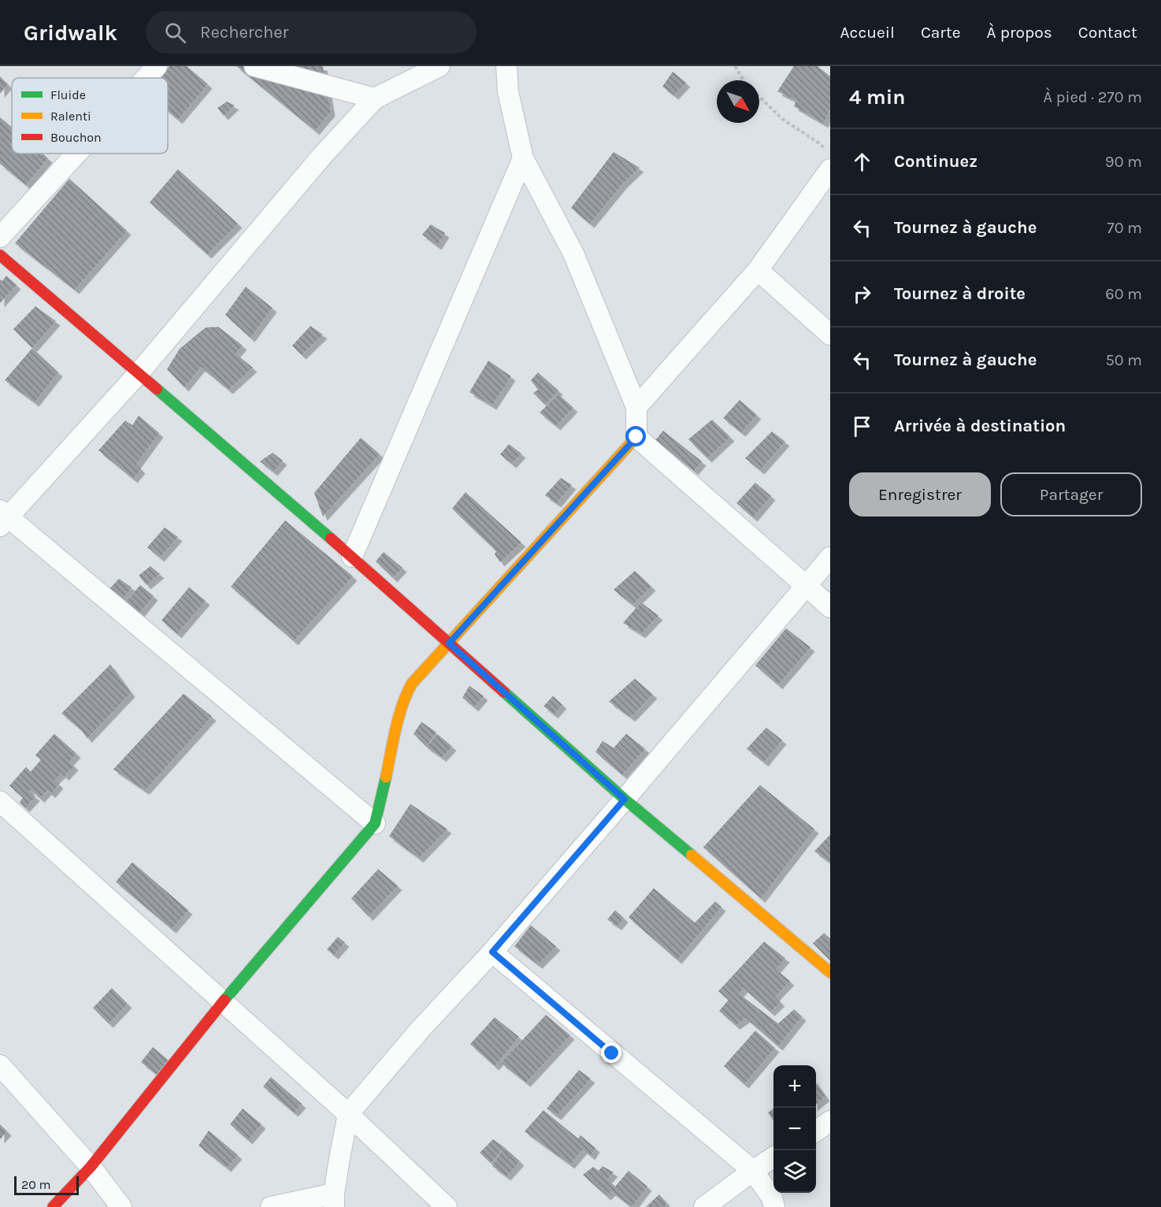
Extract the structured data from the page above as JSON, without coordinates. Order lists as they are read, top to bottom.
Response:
{
  "legend": ["Fluide", "Ralenti", "Bouchon"],
  "scale_bar": "20 m",
  "north": "bottom right",
  "page": {
    "header": "Gridwalk",
    "search": "Rechercher",
    "nav": [
      "Accueil",
      "Carte",
      "À propos",
      "Contact"
    ],
    "heading": ["4 min", "À pied · 270 m"],
    "list": [
      ["Continuez", "90 m"],
      ["Tournez à gauche", "70 m"],
      ["Tournez à droite", "60 m"],
      ["Tournez à gauche", "50 m"],
      "Arrivée à destination"
    ],
    "buttons": ["Enregistrer", "Partager"],
    "map_buttons": ["+", "−"],
    "scale": "20 m"
  }
}
